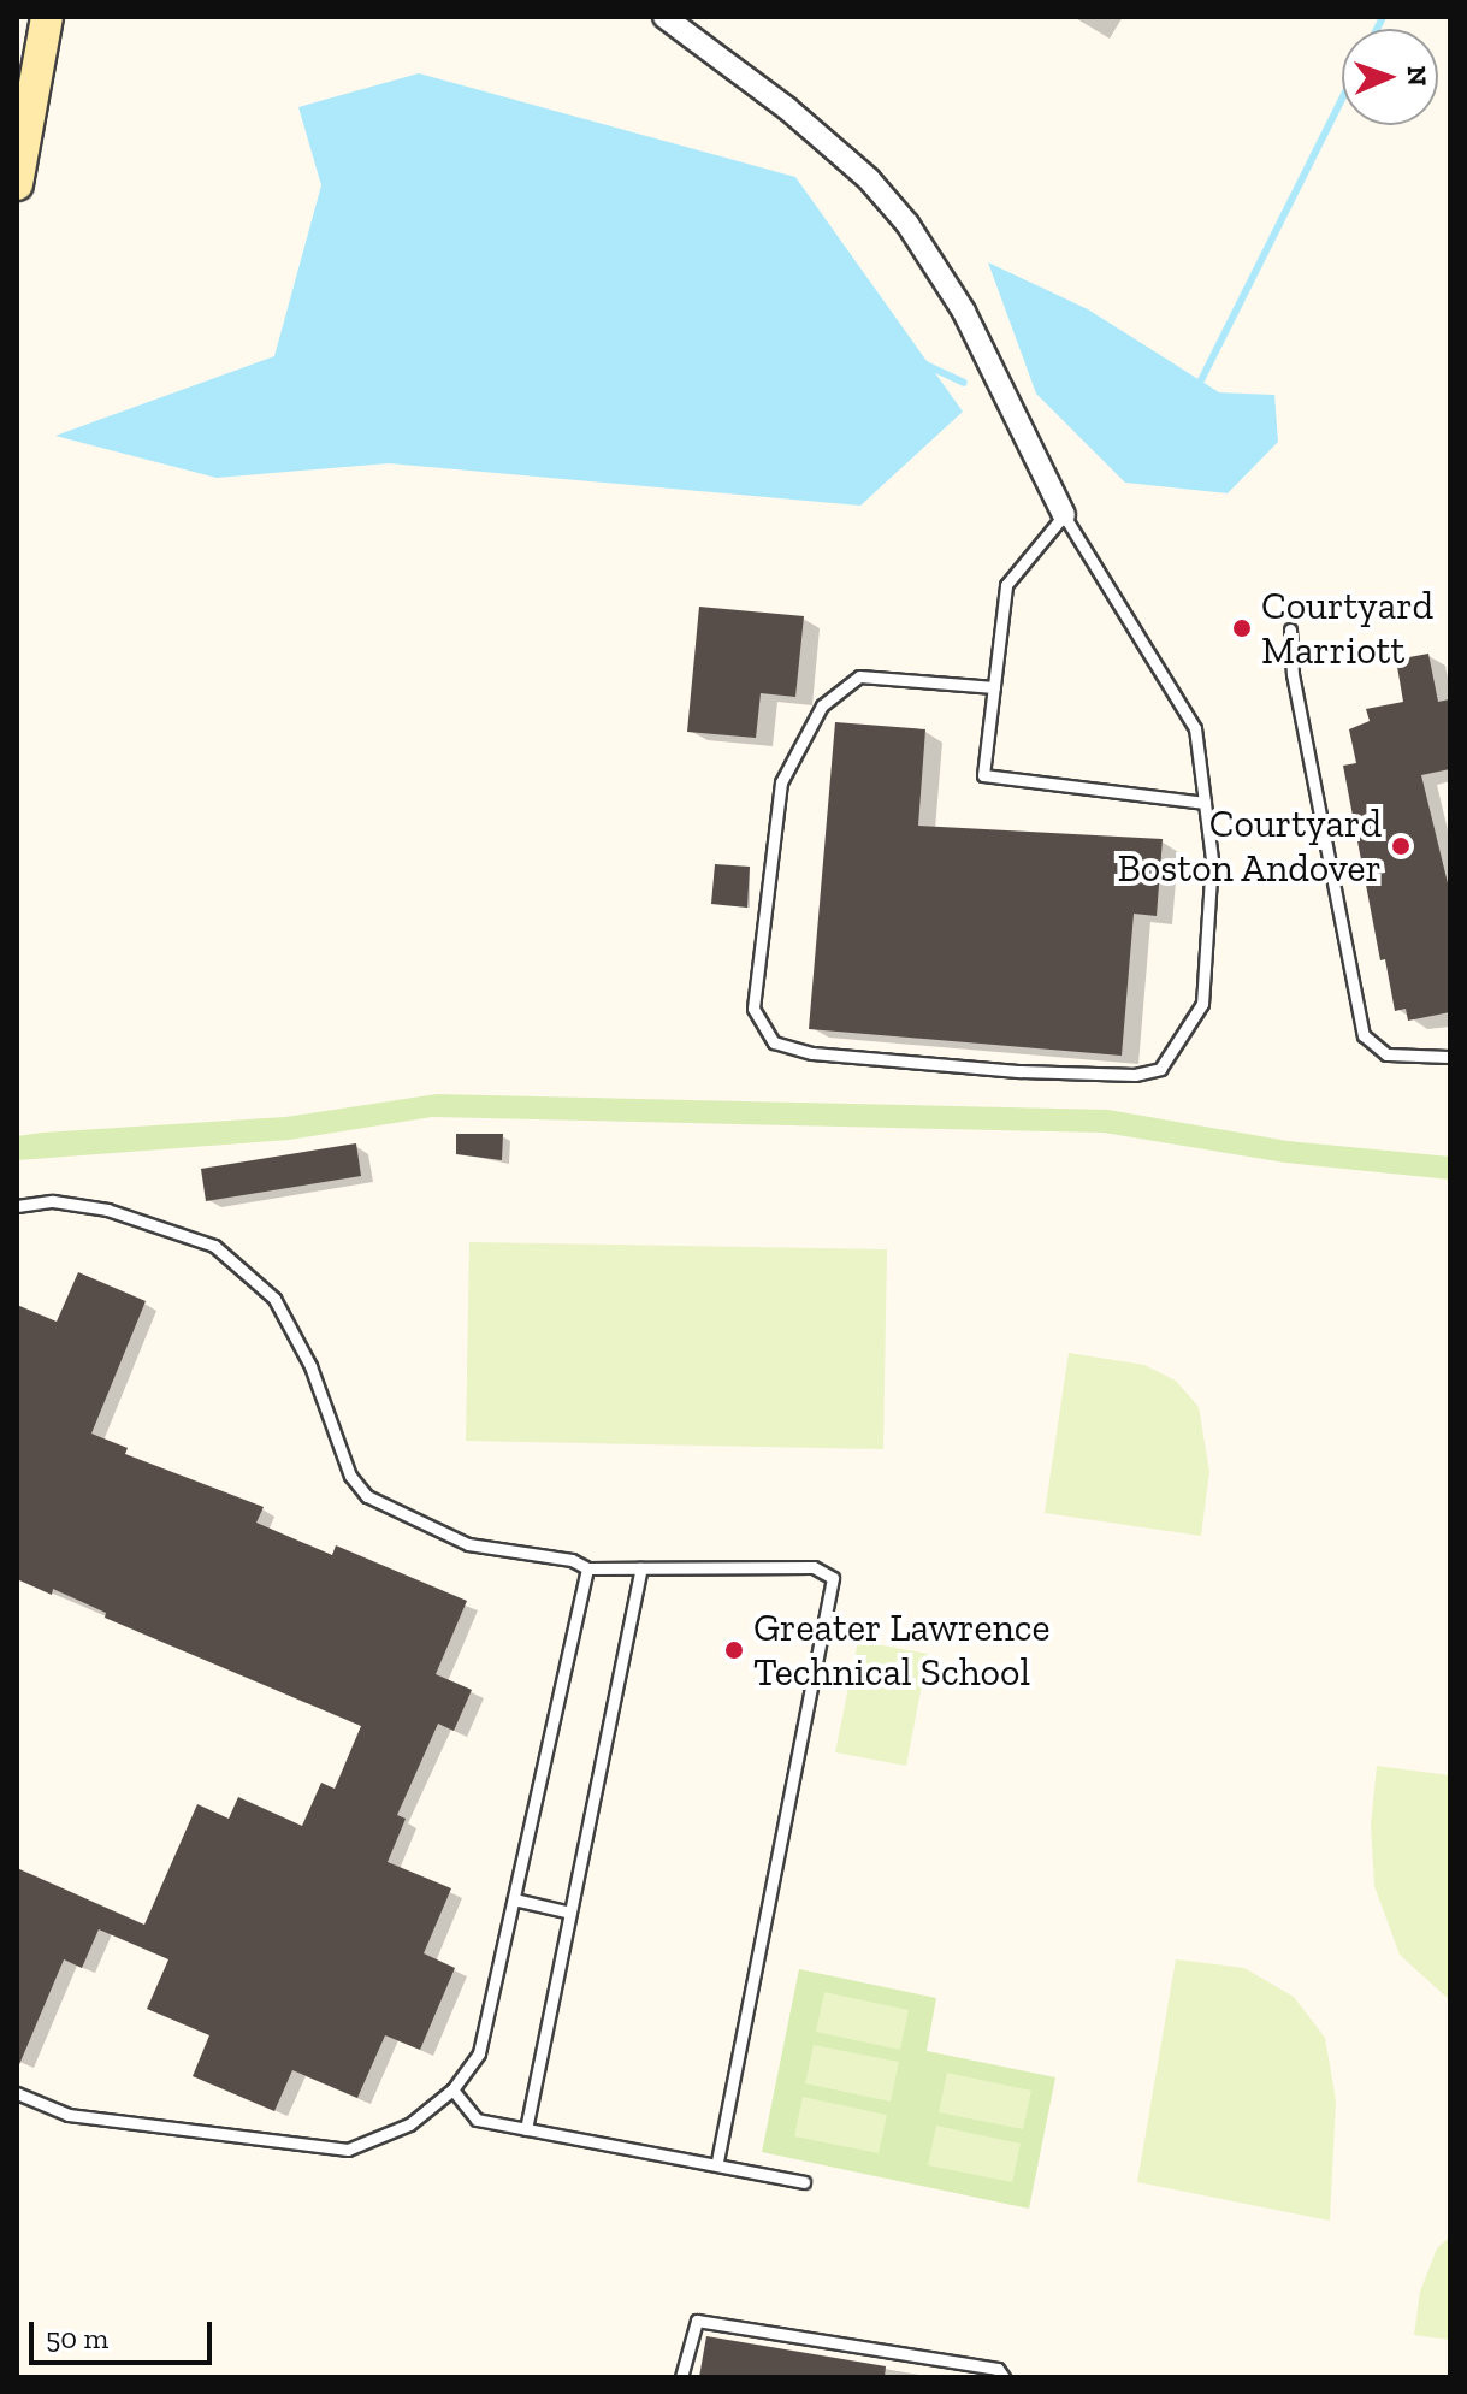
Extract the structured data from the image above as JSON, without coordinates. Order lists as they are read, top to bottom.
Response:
{
  "places": ["Courtyard Marriott", "Courtyard Boston Andover", "Greater Lawrence Technical School"],
  "scale_bar": "50 m",
  "north": "right"
}
